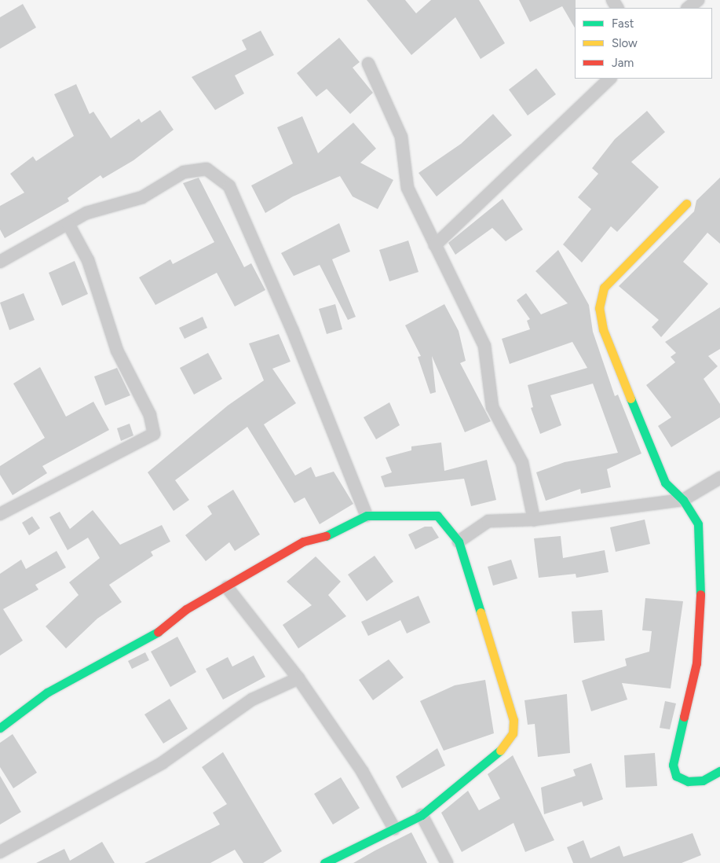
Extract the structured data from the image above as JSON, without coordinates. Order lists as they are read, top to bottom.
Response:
{
  "legend": ["Fast", "Slow", "Jam"]
}
